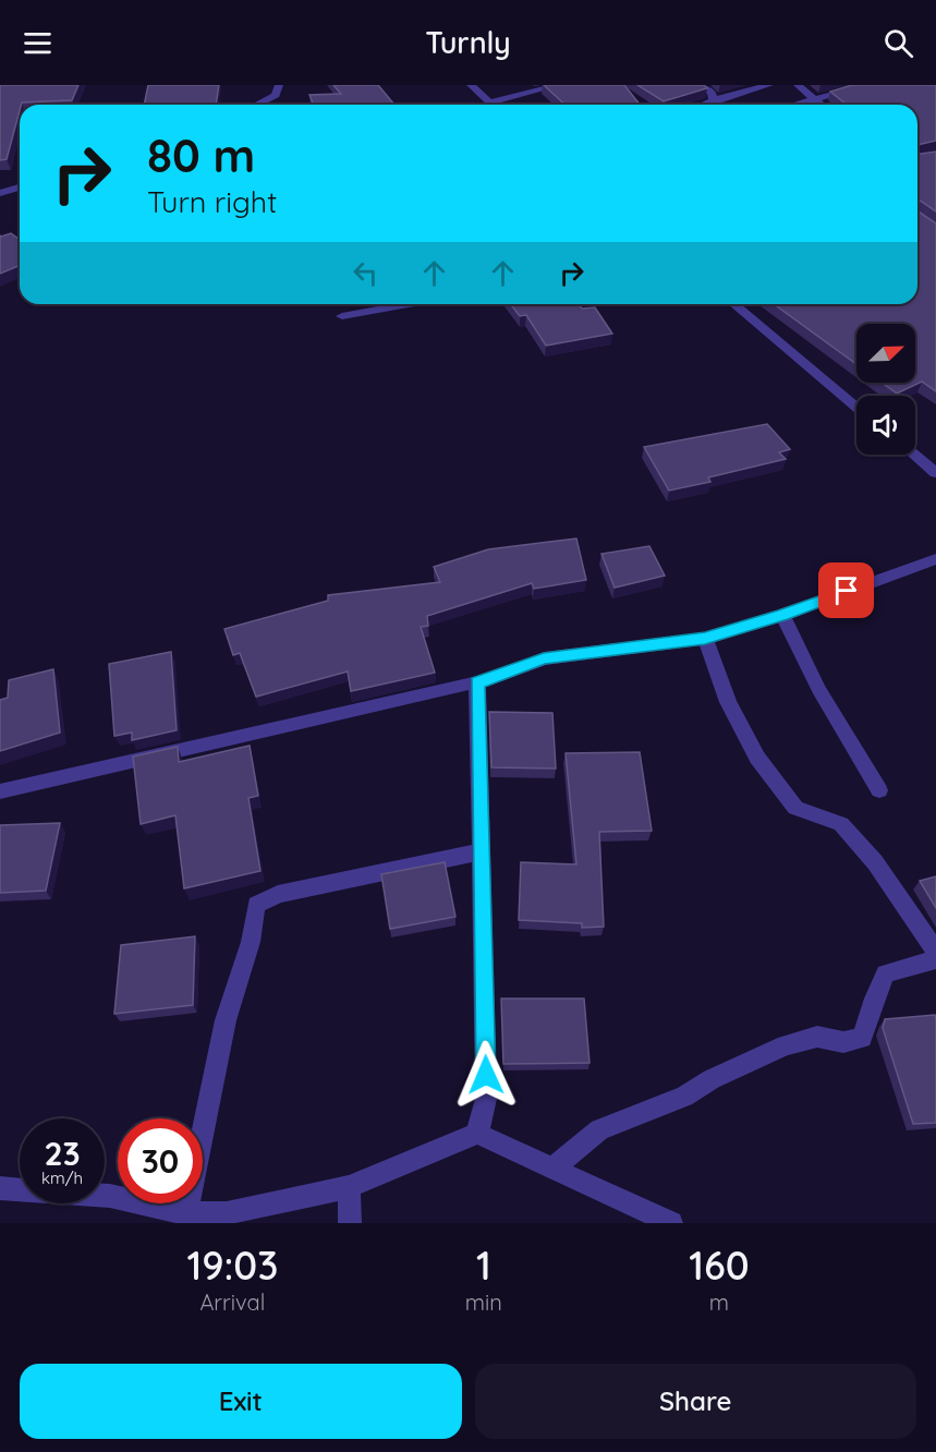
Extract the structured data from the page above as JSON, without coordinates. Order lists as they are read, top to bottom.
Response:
{
  "north": "top right",
  "page": {
    "header": "Turnly",
    "turn": ["80 m", "Turn right"],
    "speed": "23 km/h",
    "limit": "30",
    "eta": [
      "19:03",
      "Arrival",
      "1",
      "min",
      "160",
      "m"
    ],
    "buttons": ["Exit", "Share"]
  }
}
